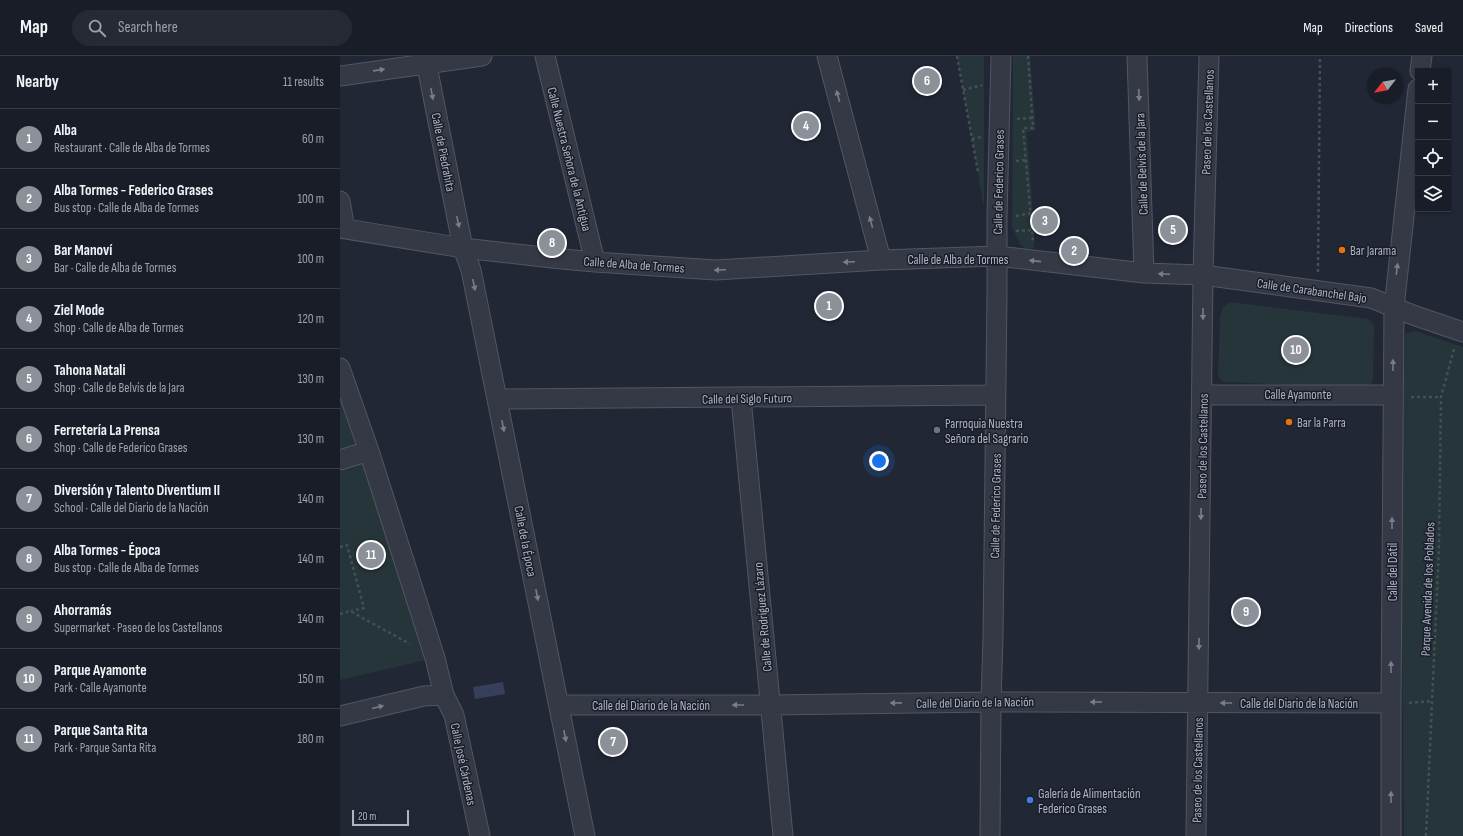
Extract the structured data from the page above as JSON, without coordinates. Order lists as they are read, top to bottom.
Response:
{
  "streets": {
    "street": [
      "Paseo de los Castellanos",
      "Calle de Piedrahíta",
      "Calle Nuestra Señora de la Antigua",
      "Calle de Belvís de la Jara",
      "Calle de Federico Grases",
      "Calle de Alba de Tormes",
      "Calle de Carabanchel Bajo",
      "Calle Ayamonte",
      "Calle del Siglo Futuro",
      "Calle de la Época",
      "Calle del Dátil",
      "Calle de Rodríguez Lázaro",
      "Calle del Diario de la Nación",
      "Calle José Cárdenas"
    ],
    "path": ["Parque Avenida de los Poblados"]
  },
  "crossings": [
    ["Paseo de los Castellanos", "Calle de Alba de Tormes"],
    ["Paseo de los Castellanos", "Calle de Carabanchel Bajo"],
    ["Paseo de los Castellanos", "Calle Ayamonte"],
    ["Paseo de los Castellanos", "Calle del Diario de la Nación"],
    ["Calle de Piedrahíta", "Calle de Alba de Tormes"],
    ["Calle de Piedrahíta", "Calle de la Época"],
    ["Calle Nuestra Señora de la Antigua", "Calle de Alba de Tormes"],
    ["Calle de Belvís de la Jara", "Calle de Alba de Tormes"],
    ["Calle de Federico Grases", "Calle de Alba de Tormes"],
    ["Calle de Federico Grases", "Calle del Siglo Futuro"],
    ["Calle de Federico Grases", "Calle del Diario de la Nación"],
    ["Calle de Alba de Tormes", "Calle de Carabanchel Bajo"],
    ["Calle de Alba de Tormes", "Calle de la Época"],
    ["Calle de Carabanchel Bajo", "Calle del Dátil"],
    ["Calle de Carabanchel Bajo", "Parque Avenida de los Poblados"],
    ["Calle Ayamonte", "Calle del Dátil"],
    ["Calle del Siglo Futuro", "Calle de la Época"],
    ["Calle del Siglo Futuro", "Calle de Rodríguez Lázaro"],
    ["Calle de la Época", "Calle del Diario de la Nación"],
    ["Calle del Dátil", "Calle del Diario de la Nación"],
    ["Calle de Rodríguez Lázaro", "Calle del Diario de la Nación"]
  ],
  "one_way": [
    "Paseo de los Castellanos",
    "Calle de Piedrahíta",
    "Calle de Belvís de la Jara",
    "Calle de Alba de Tormes",
    "Calle de la Época",
    "Calle del Dátil",
    "Calle del Diario de la Nación"
  ],
  "places": [
    "Bar Jarama",
    "Bar la Parra",
    "Parroquia Nuestra Señora del Sagrario",
    "Galería de Alimentación Federico Grases"
  ],
  "scale_bar": "20 m",
  "north": "bottom left",
  "page": {
    "header": "Map",
    "search": "Search here",
    "nav": ["Map", "Directions", "Saved"],
    "heading": ["Nearby", "11 results"],
    "pins": [
      "6",
      "4",
      "3",
      "5",
      "8",
      "2",
      "1",
      "10",
      "11",
      "9",
      "7"
    ],
    "map_buttons": ["+", "−"],
    "list": [
      {
        "mark": "1",
        "name": "Alba",
        "note": "Restaurant · Calle de Alba de Tormes",
        "value": "60 m"
      },
      {
        "mark": "2",
        "name": "Alba Tormes - Federico Grases",
        "note": "Bus stop · Calle de Alba de Tormes",
        "value": "100 m"
      },
      {
        "mark": "3",
        "name": "Bar Manoví",
        "note": "Bar · Calle de Alba de Tormes",
        "value": "100 m"
      },
      {
        "mark": "4",
        "name": "Ziel Mode",
        "note": "Shop · Calle de Alba de Tormes",
        "value": "120 m"
      },
      {
        "mark": "5",
        "name": "Tahona Natali",
        "note": "Shop · Calle de Belvís de la Jara",
        "value": "130 m"
      },
      {
        "mark": "6",
        "name": "Ferretería La Prensa",
        "note": "Shop · Calle de Federico Grases",
        "value": "130 m"
      },
      {
        "mark": "7",
        "name": "Diversión y Talento Diventium II",
        "note": "School · Calle del Diario de la Nación",
        "value": "140 m"
      },
      {
        "mark": "8",
        "name": "Alba Tormes - Época",
        "note": "Bus stop · Calle de Alba de Tormes",
        "value": "140 m"
      },
      {
        "mark": "9",
        "name": "Ahorramás",
        "note": "Supermarket · Paseo de los Castellanos",
        "value": "140 m"
      },
      {
        "mark": "10",
        "name": "Parque Ayamonte",
        "note": "Park · Calle Ayamonte",
        "value": "150 m"
      },
      {
        "mark": "11",
        "name": "Parque Santa Rita",
        "note": "Park · Parque Santa Rita",
        "value": "180 m"
      }
    ],
    "scale": "20 m"
  }
}
